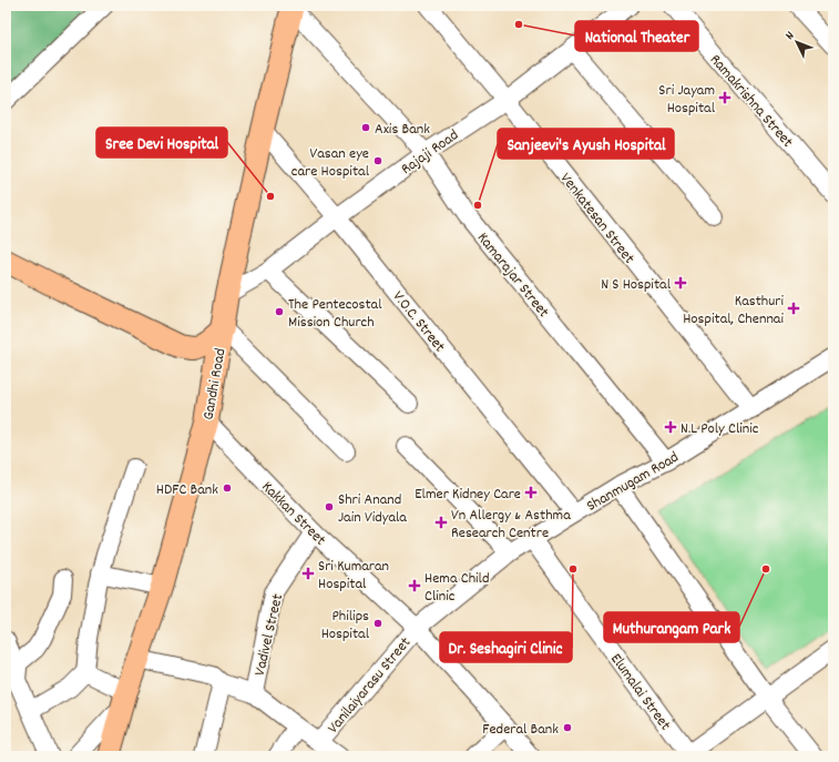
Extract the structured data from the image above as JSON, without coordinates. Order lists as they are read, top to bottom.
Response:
{
  "streets": {
    "main road": ["Gandhi Road"],
    "street": [
      "Ramakrishna Street",
      "Rajaji Road",
      "Venkatesan Street",
      "Kamarajar Street",
      "V.O.C. Street",
      "Shanmugam Road",
      "Kakkan Street",
      "Vadivel Street",
      "Vanilaiyarasu Street",
      "Elumalai Street"
    ]
  },
  "crossings": [
    ["Rajaji Road", "Venkatesan Street"],
    ["Rajaji Road", "Kamarajar Street"],
    ["Rajaji Road", "V.O.C. Street"],
    ["Rajaji Road", "Gandhi Road"],
    ["Venkatesan Street", "Shanmugam Road"],
    ["Kamarajar Street", "Gandhi Road"],
    ["Kamarajar Street", "Shanmugam Road"],
    ["V.O.C. Street", "Gandhi Road"],
    ["V.O.C. Street", "Shanmugam Road"],
    ["Gandhi Road", "Kakkan Street"],
    ["Shanmugam Road", "Kakkan Street"],
    ["Shanmugam Road", "Vanilaiyarasu Street"],
    ["Shanmugam Road", "Elumalai Street"],
    ["Kakkan Street", "Vadivel Street"],
    ["Kakkan Street", "Vanilaiyarasu Street"]
  ],
  "places": {
    "other": [
      "National Theater",
      "Axis Bank",
      "Vasan eye care Hospital",
      "Sree Devi Hospital",
      "Sanjeevi's Ayush Hospital",
      "The Pentecostal Mission Church",
      "HDFC Bank",
      "Shri Anand Jain Vidyala",
      "Dr. Seshagiri Clinic",
      "Muthurangam Park",
      "Philips Hospital",
      "Federal Bank"
    ],
    "health": [
      "Sri Jayam Hospital",
      "N S Hospital",
      "Kasthuri Hospital, Chennai",
      "N.L Poly Clinic",
      "Elmer Kidney Care",
      "Vn Allergy & Asthma Research Centre",
      "Sri Kumaran Hospital",
      "Hema Child Clinic"
    ]
  },
  "north": "top left"
}
